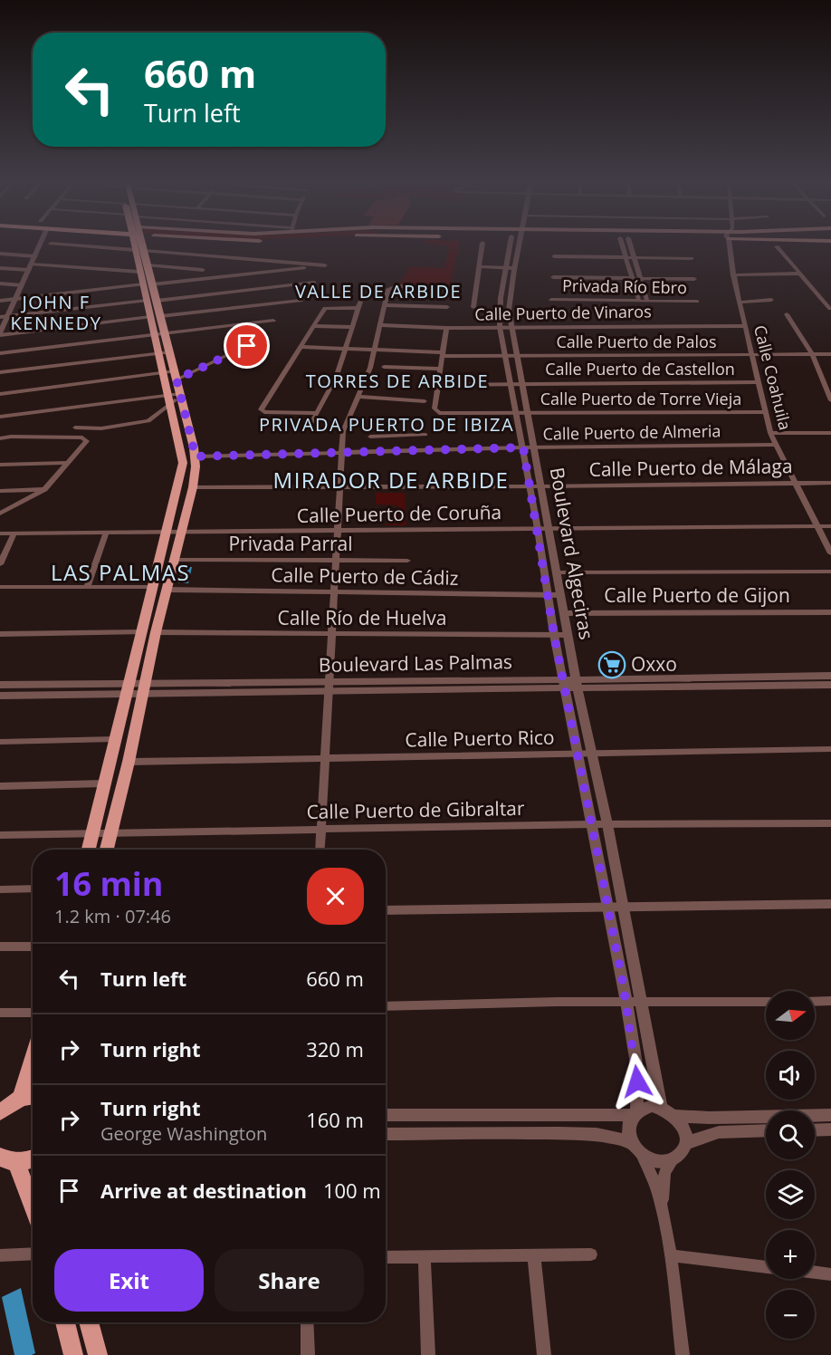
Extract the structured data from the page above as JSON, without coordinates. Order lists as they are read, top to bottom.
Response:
{
  "streets": {
    "street": [
      "Privada Río Ebro",
      "Calle Puerto de Vinaros",
      "Calle Puerto de Palos",
      "Calle Puerto de Castellon",
      "Calle Coahuila",
      "Calle Puerto de Torre Vieja",
      "Calle Puerto de Almeria",
      "Calle Puerto de Málaga",
      "Calle Puerto de Coruña",
      "Privada Parral",
      "Boulevard Algeciras",
      "Calle Puerto de Cádiz",
      "Calle Puerto de Gijon",
      "Calle Río de Huelva",
      "Boulevard Las Palmas",
      "Calle Puerto Rico",
      "Calle Puerto de Gibraltar"
    ]
  },
  "crossings": [
    ["Calle Puerto de Vinaros", "Calle Coahuila"],
    ["Calle Puerto de Vinaros", "Boulevard Algeciras"],
    ["Calle Puerto de Palos", "Calle Coahuila"],
    ["Calle Puerto de Palos", "Boulevard Algeciras"],
    ["Calle Puerto de Castellon", "Calle Coahuila"],
    ["Calle Puerto de Castellon", "Calle Puerto de Torre Vieja"],
    ["Calle Puerto de Castellon", "Boulevard Algeciras"],
    ["Calle Coahuila", "Calle Puerto de Torre Vieja"],
    ["Calle Coahuila", "Calle Puerto de Almeria"],
    ["Calle Coahuila", "Calle Puerto de Málaga"],
    ["Calle Coahuila", "Calle Puerto de Coruña"],
    ["Calle Puerto de Torre Vieja", "Boulevard Algeciras"],
    ["Calle Puerto de Almeria", "Boulevard Algeciras"],
    ["Calle Puerto de Málaga", "Boulevard Algeciras"],
    ["Calle Puerto de Coruña", "Boulevard Algeciras"],
    ["Boulevard Algeciras", "Calle Puerto de Cádiz"],
    ["Boulevard Algeciras", "Calle Puerto de Gijon"],
    ["Boulevard Algeciras", "Calle Río de Huelva"],
    ["Boulevard Algeciras", "Boulevard Las Palmas"],
    ["Boulevard Algeciras", "Calle Puerto Rico"],
    ["Boulevard Algeciras", "Calle Puerto de Gibraltar"]
  ],
  "districts": [
    "VALLE DE ARBIDE",
    "JOHN F KENNEDY",
    "TORRES DE ARBIDE",
    "PRIVADA PUERTO DE IBIZA",
    "MIRADOR DE ARBIDE",
    "LAS PALMAS"
  ],
  "places": {
    "supermarket": ["Oxxo"]
  },
  "north": "right",
  "page": {
    "turn": ["660 m", "Turn left"],
    "heading": ["16 min", "1.2 km · 07:46"],
    "list": [
      {
        "name": "Turn left",
        "value": "660 m"
      },
      {
        "name": "Turn right",
        "value": "320 m"
      },
      {
        "name": "Turn right",
        "note": "George Washington",
        "value": "160 m"
      },
      {
        "name": "Arrive at destination",
        "value": "100 m"
      }
    ],
    "map_buttons": ["+", "−"],
    "buttons": ["Exit", "Share"]
  }
}
